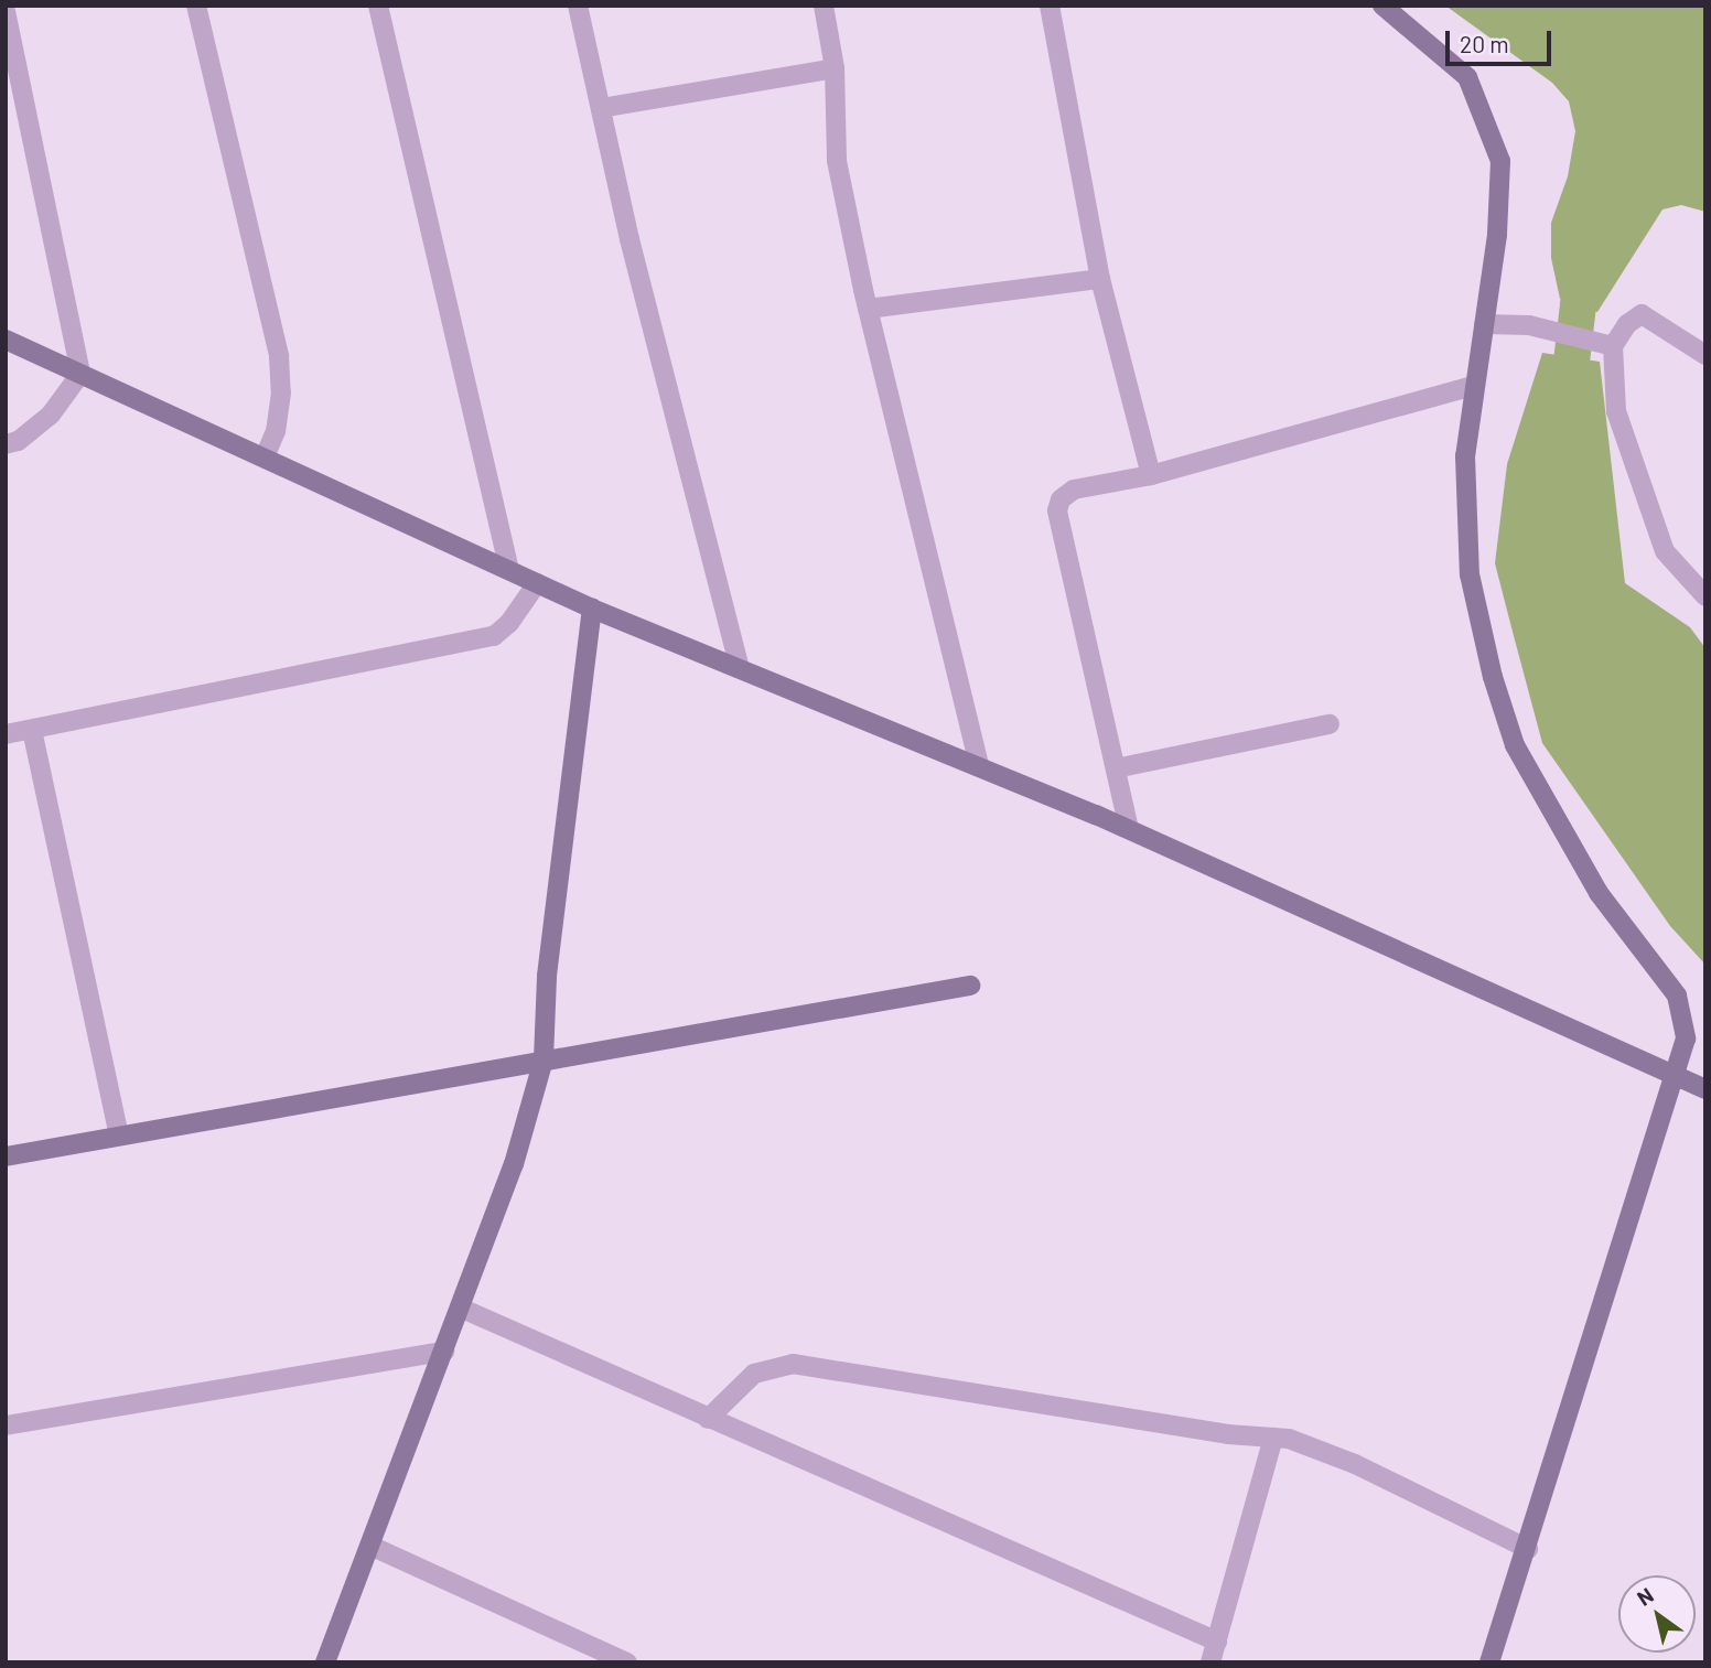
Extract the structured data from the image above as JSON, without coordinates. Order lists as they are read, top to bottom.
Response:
{
  "scale_bar": "20 m",
  "north": "top left"
}
